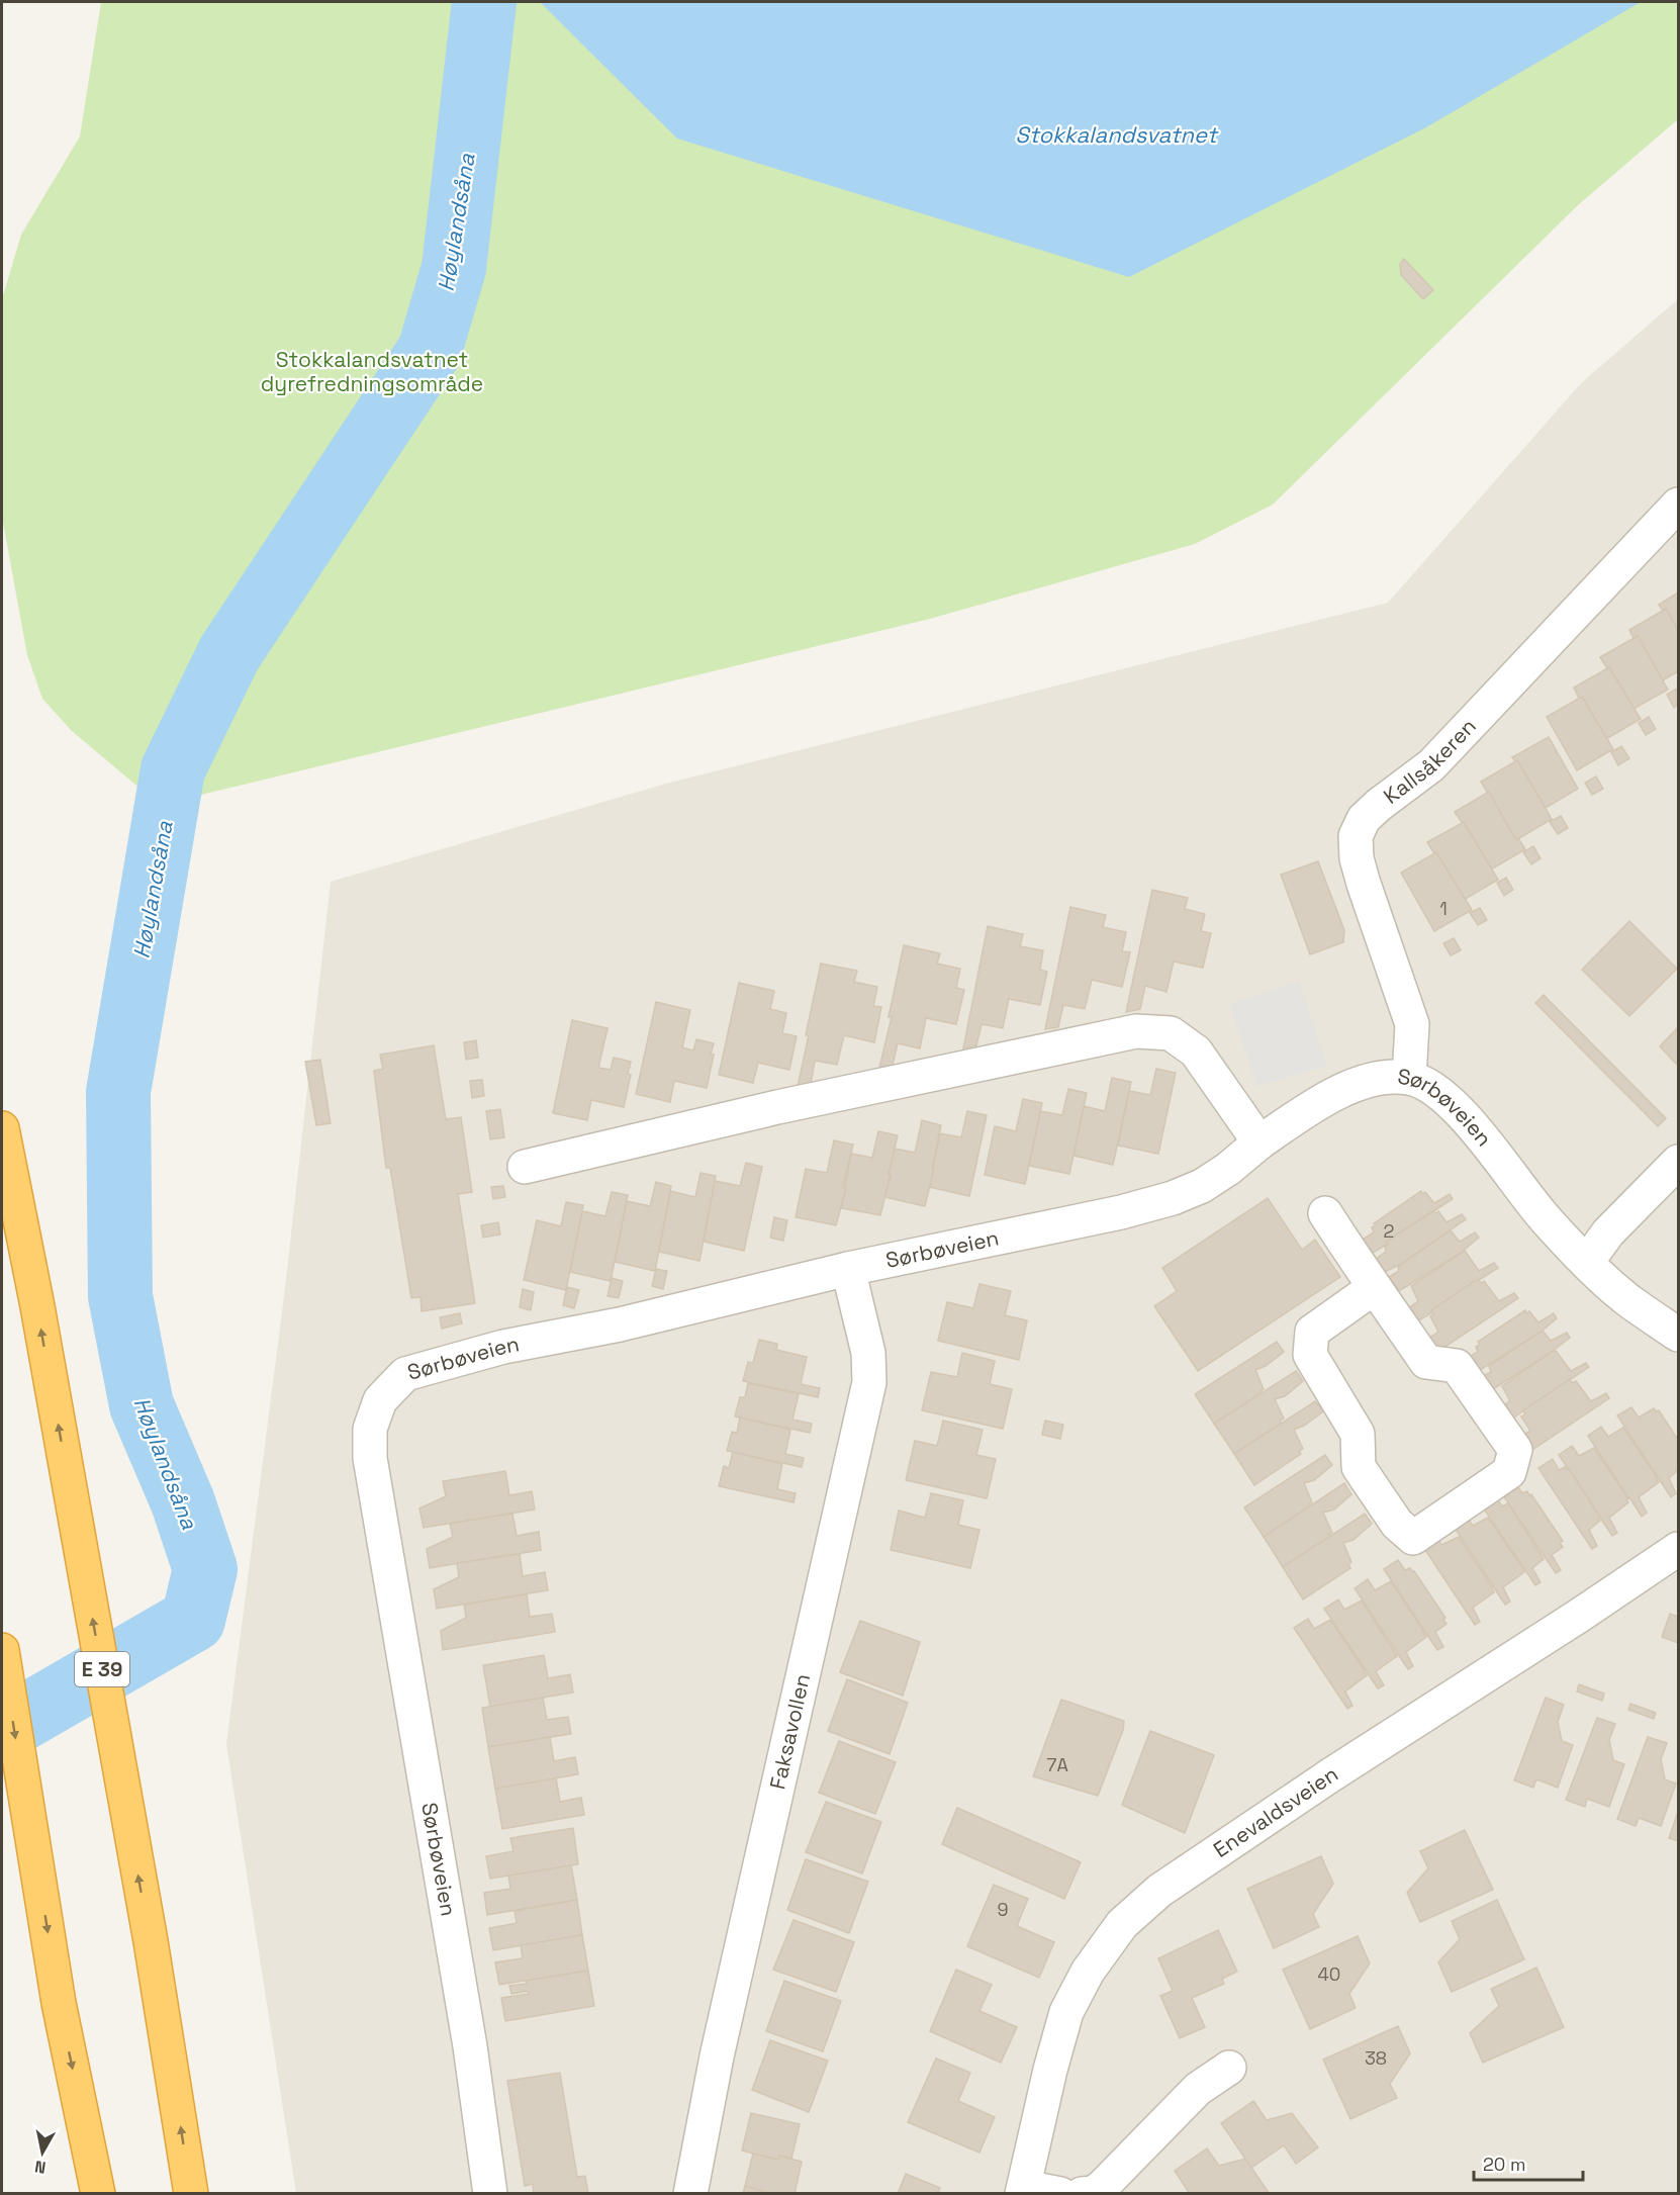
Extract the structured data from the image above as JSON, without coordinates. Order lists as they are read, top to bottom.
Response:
{
  "streets": {
    "highway": ["E 39"],
    "street": [
      "Kallsåkeren",
      "Sørbøveien",
      "Faksavollen",
      "Enevaldsveien"
    ]
  },
  "crossings": [
    ["Kallsåkeren", "Sørbøveien"],
    ["Sørbøveien", "Faksavollen"]
  ],
  "water": ["Stokkalandsvatnet", "Høylandsåna"],
  "parks": ["Stokkalandsvatnet dyrefredningsområde"],
  "house_numbers": [
    "1",
    "2",
    "7A",
    "9",
    "40",
    "38"
  ],
  "scale_bar": "20 m",
  "north": "bottom"
}
